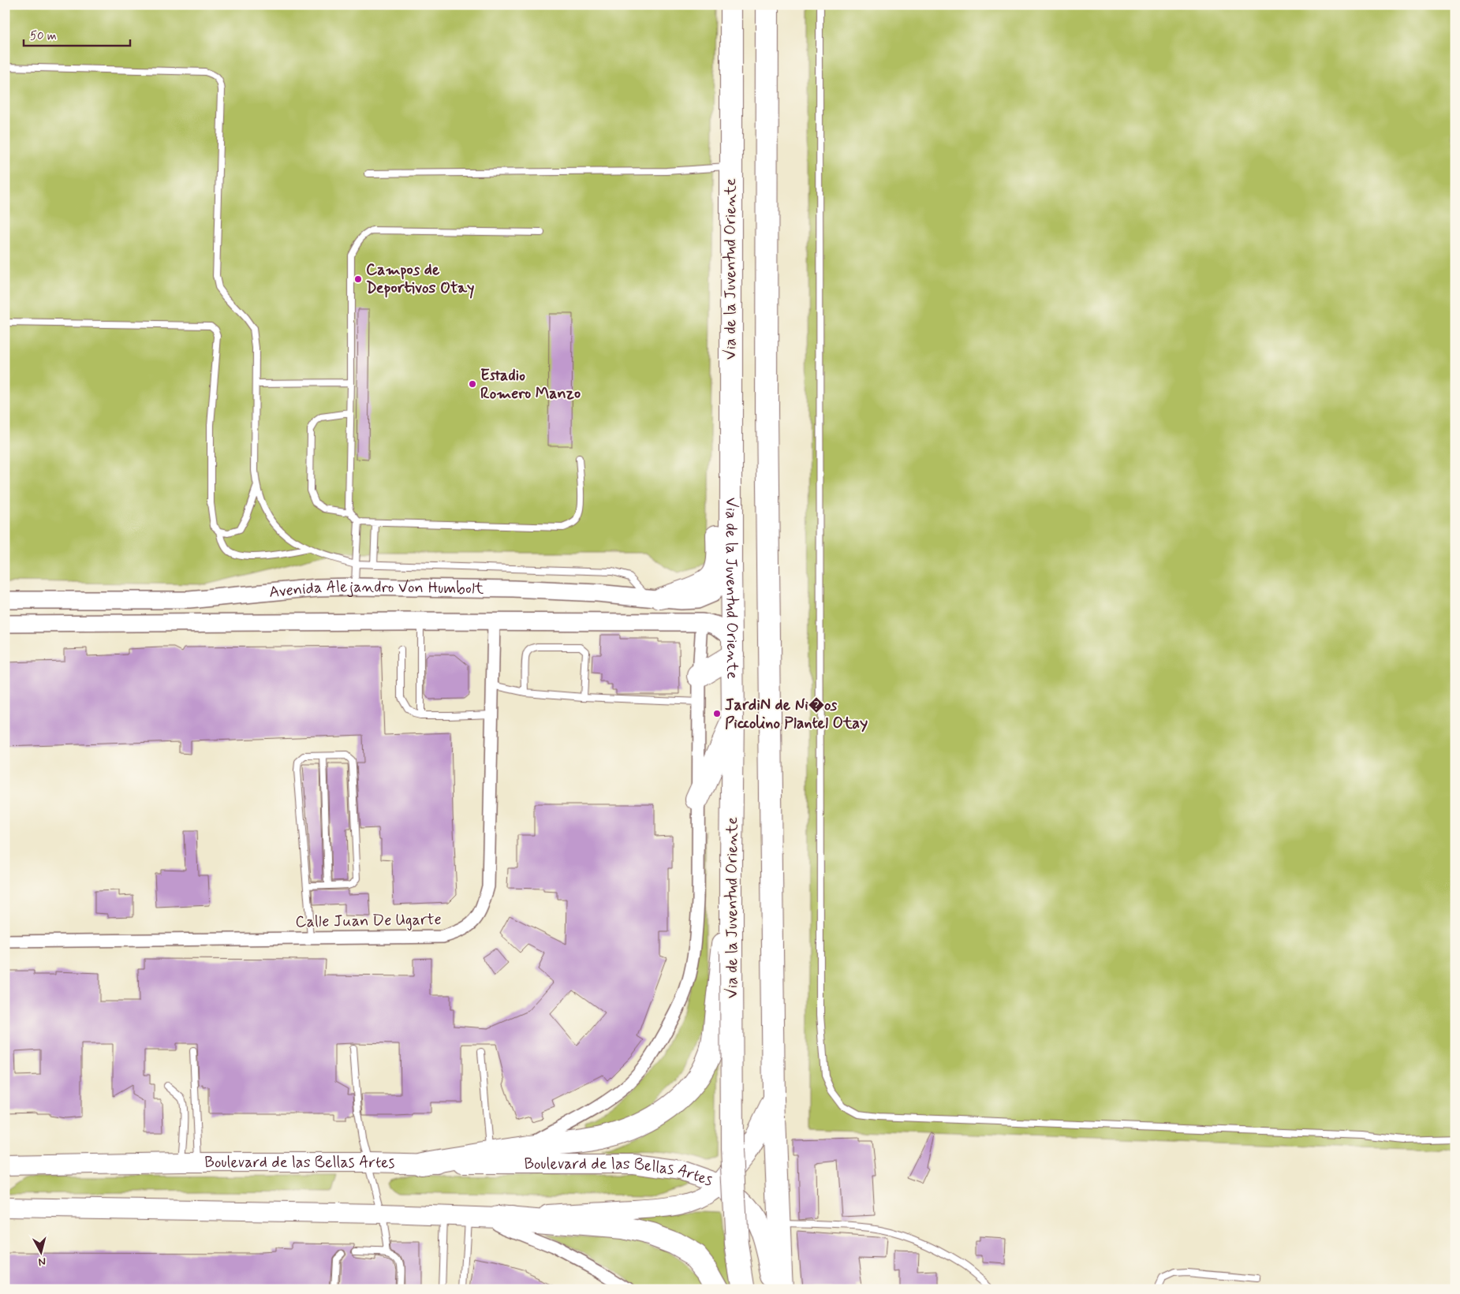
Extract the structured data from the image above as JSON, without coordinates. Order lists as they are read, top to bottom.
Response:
{
  "streets": {
    "highway": ["Via de la Juventud Oriente"],
    "main road": ["Avenida Alejandro Von Humbolt", "Boulevard de las Bellas Artes"],
    "street": ["Calle Juan De Ugarte"]
  },
  "crossings": [
    ["Via de la Juventud Oriente", "Avenida Alejandro Von Humbolt"],
    ["Avenida Alejandro Von Humbolt", "Calle Juan De Ugarte"]
  ],
  "places": ["Campos de Deportivos Otay", "Estadio Romero Manzo", "JardiN de Ni�os Piccolino Plantel Otay"],
  "scale_bar": "50 m",
  "north": "bottom"
}
